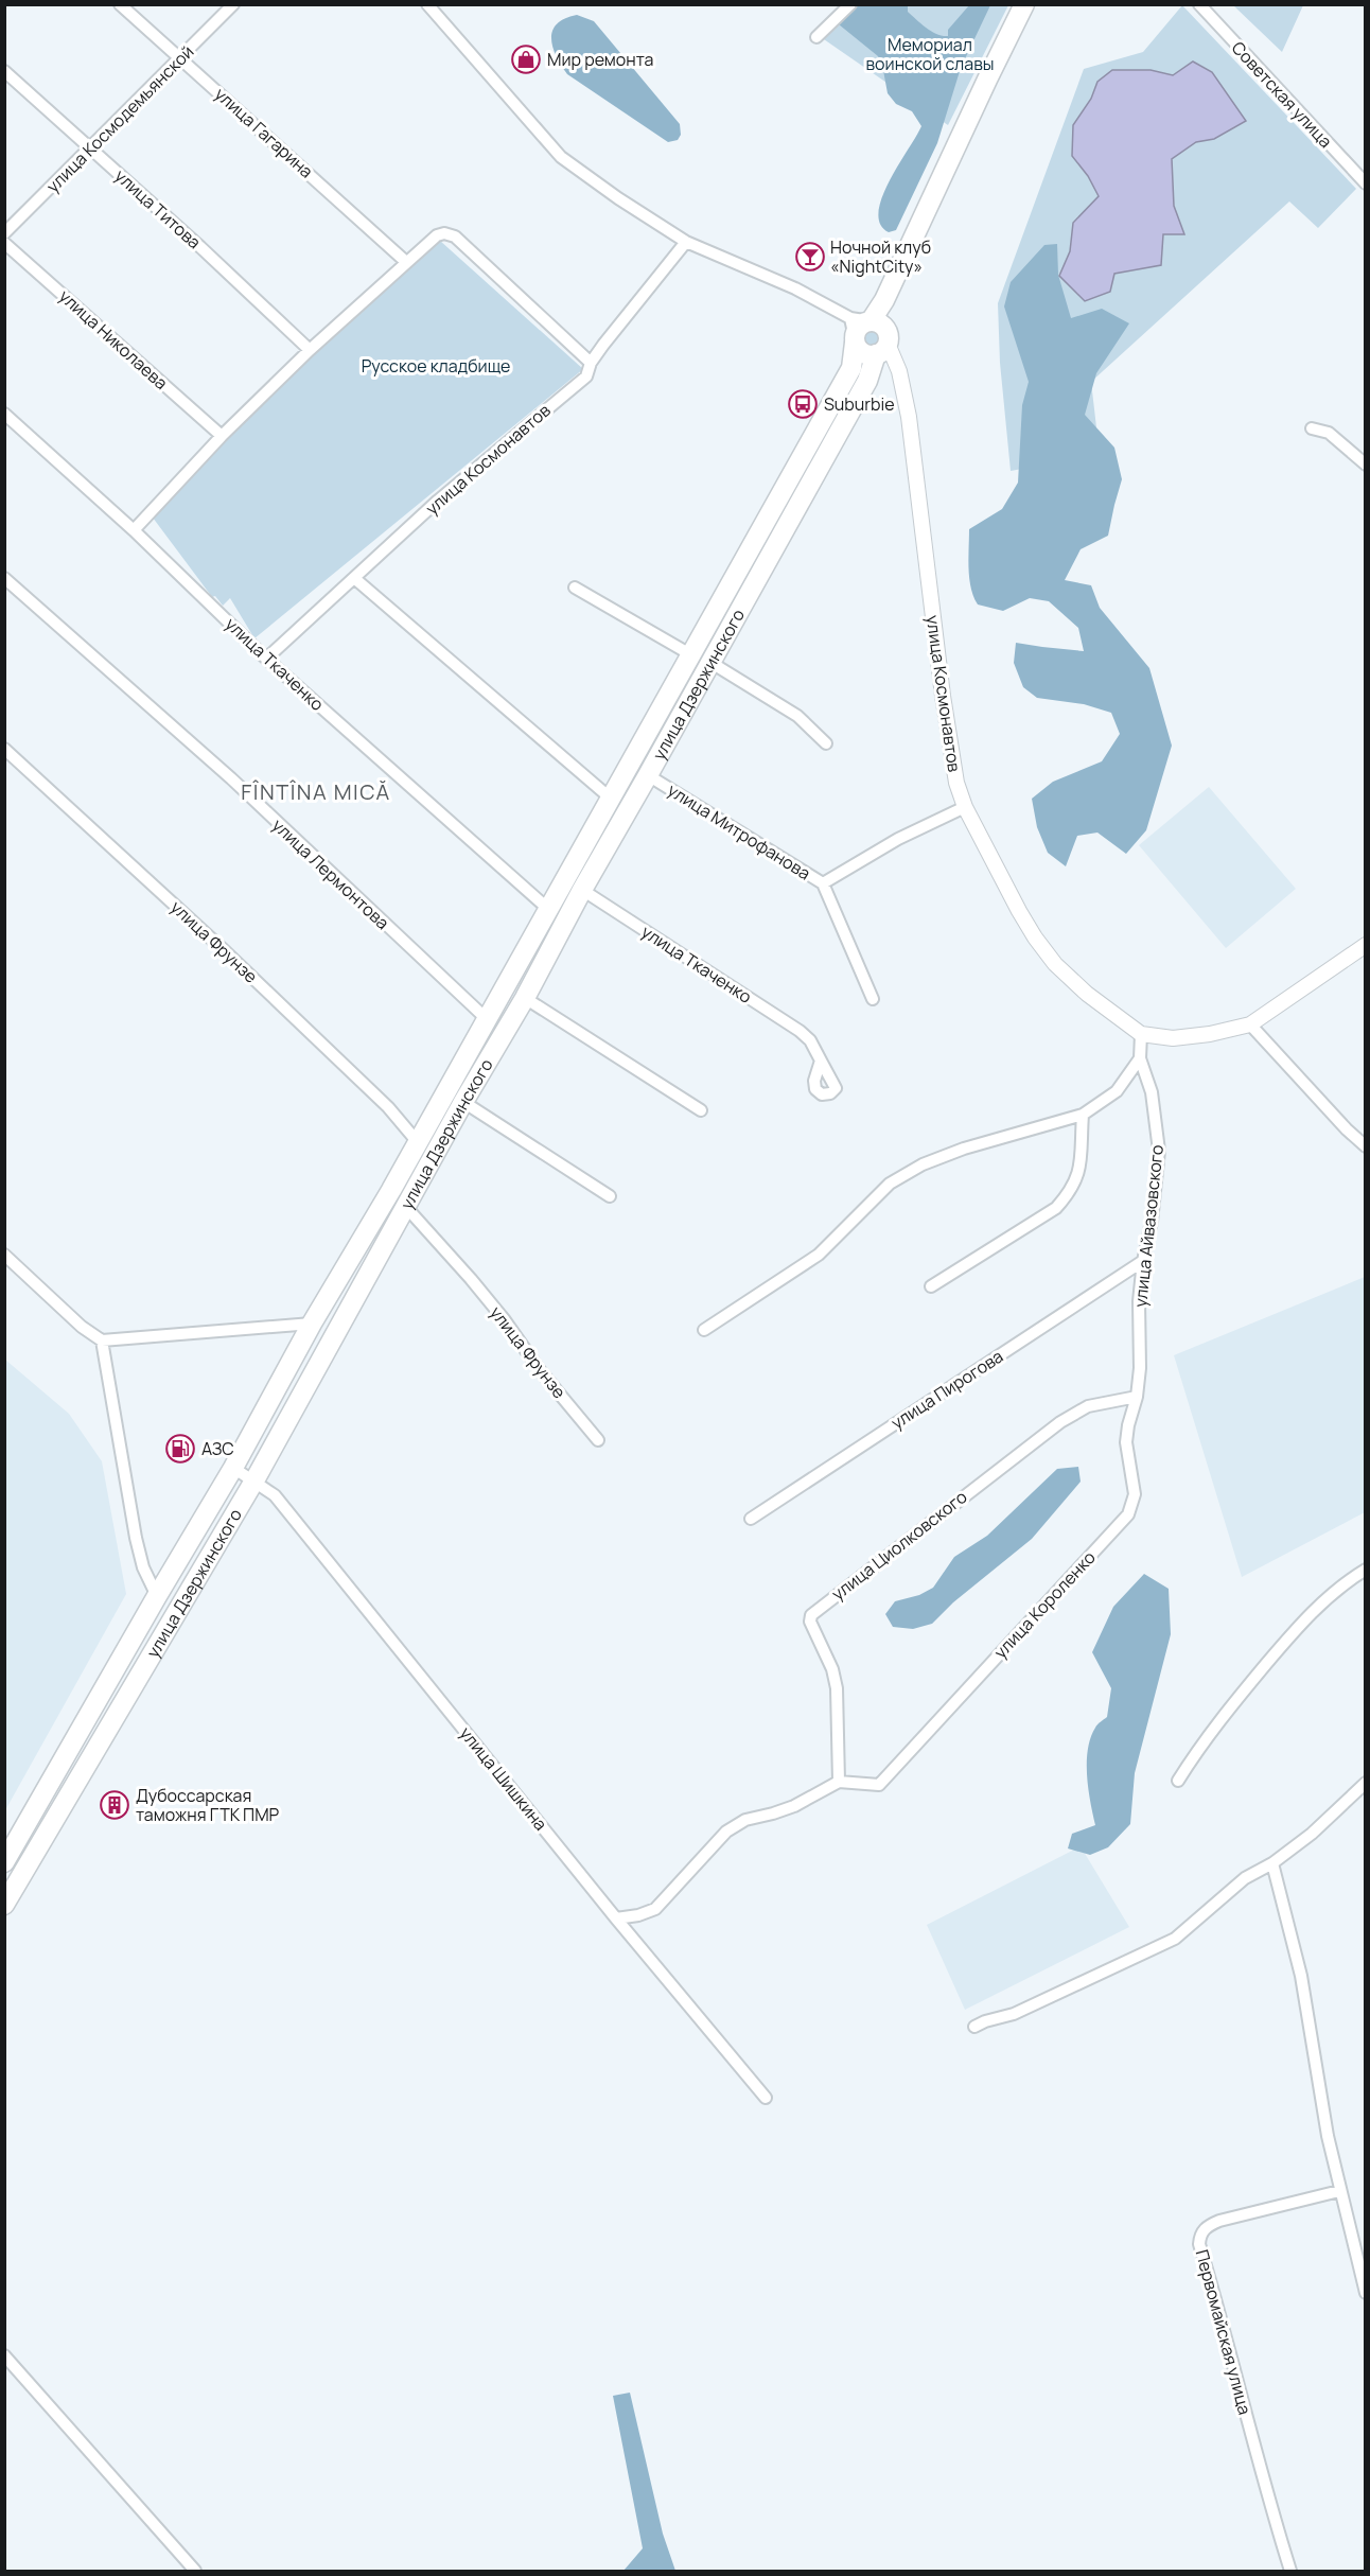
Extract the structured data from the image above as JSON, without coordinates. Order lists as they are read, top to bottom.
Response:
{
  "streets": {
    "highway": ["улица Дзержинского"],
    "street": [
      "Советская улица",
      "улица Космодемьянской",
      "улица Гагарина",
      "улица Титова",
      "улица Николаева",
      "улица Космонавтов",
      "улица Ткаченко",
      "улица Митрофанова",
      "улица Лермонтова",
      "улица Фрунзе",
      "улица Айвазовского",
      "улица Пирогова",
      "улица Циолковского",
      "улица Короленко",
      "улица Шишкина",
      "Первомайская улица"
    ]
  },
  "crossings": [
    ["улица Космодемьянской", "улица Гагарина"],
    ["улица Космодемьянской", "улица Титова"],
    ["улица Космонавтов", "улица Ткаченко"],
    ["улица Космонавтов", "улица Дзержинского"],
    ["улица Космонавтов", "улица Митрофанова"],
    ["улица Космонавтов", "улица Айвазовского"],
    ["улица Ткаченко", "улица Дзержинского"],
    ["улица Дзержинского", "улица Митрофанова"],
    ["улица Дзержинского", "улица Лермонтова"],
    ["улица Дзержинского", "улица Фрунзе"],
    ["улица Дзержинского", "улица Шишкина"],
    ["улица Айвазовского", "улица Пирогова"],
    ["улица Айвазовского", "улица Циолковского"],
    ["улица Айвазовского", "улица Короленко"],
    ["улица Циолковского", "улица Короленко"]
  ],
  "districts": ["FÎNTÎNA MICĂ"],
  "parks": ["Мемориал воинской славы", "Русское кладбище"],
  "places": {
    "shop": ["Мир ремонта"],
    "bar": ["Ночной клуб «NightCity»"],
    "bus stop": ["Suburbie"],
    "fuel station": ["АЗС"],
    "building": ["Дубоссарская таможня ГТК ПМР"]
  }
}
